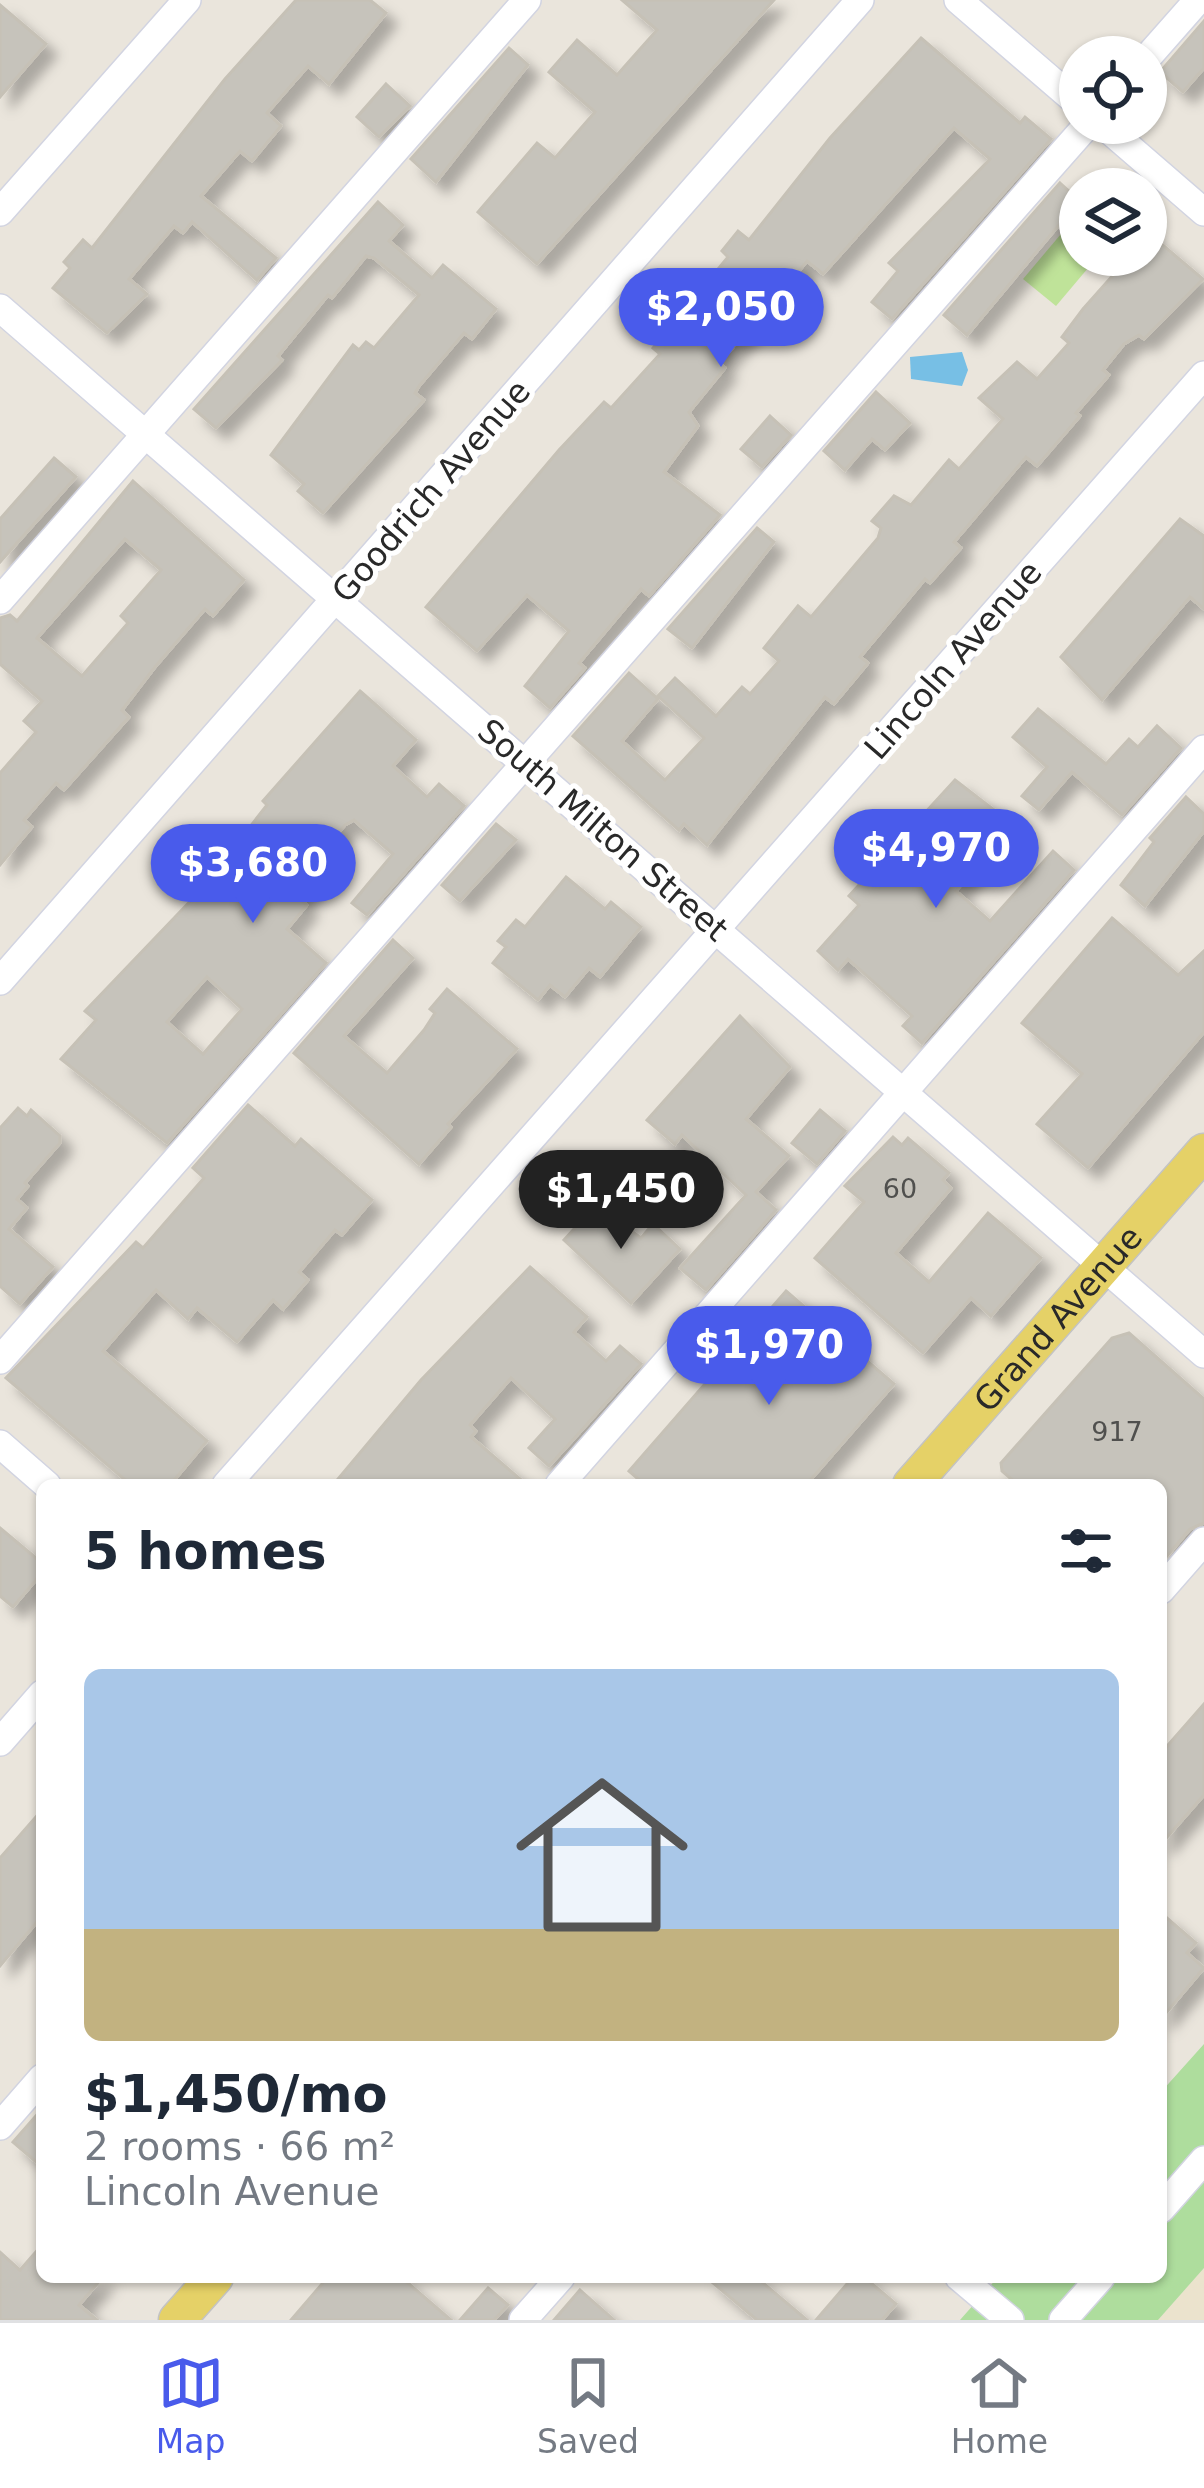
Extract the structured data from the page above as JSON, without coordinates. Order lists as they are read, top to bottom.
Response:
{
  "streets": {
    "main road": ["Grand Avenue"],
    "street": ["Goodrich Avenue", "Lincoln Avenue", "South Milton Street"]
  },
  "crossings": [
    ["Goodrich Avenue", "South Milton Street"],
    ["Lincoln Avenue", "South Milton Street"],
    ["South Milton Street", "Grand Avenue"]
  ],
  "house_numbers": ["60", "917"],
  "page": {
    "price": [
      "$2,050",
      "$4,970",
      "$3,680",
      "$1,450",
      "$1,970"
    ],
    "heading": "5 homes",
    "list": [
      {
        "name": "$1,450/mo",
        "note": "2 rooms · 66 m² · Lincoln Avenue"
      }
    ],
    "tabs": ["Map", "Saved", "Home"]
  }
}
